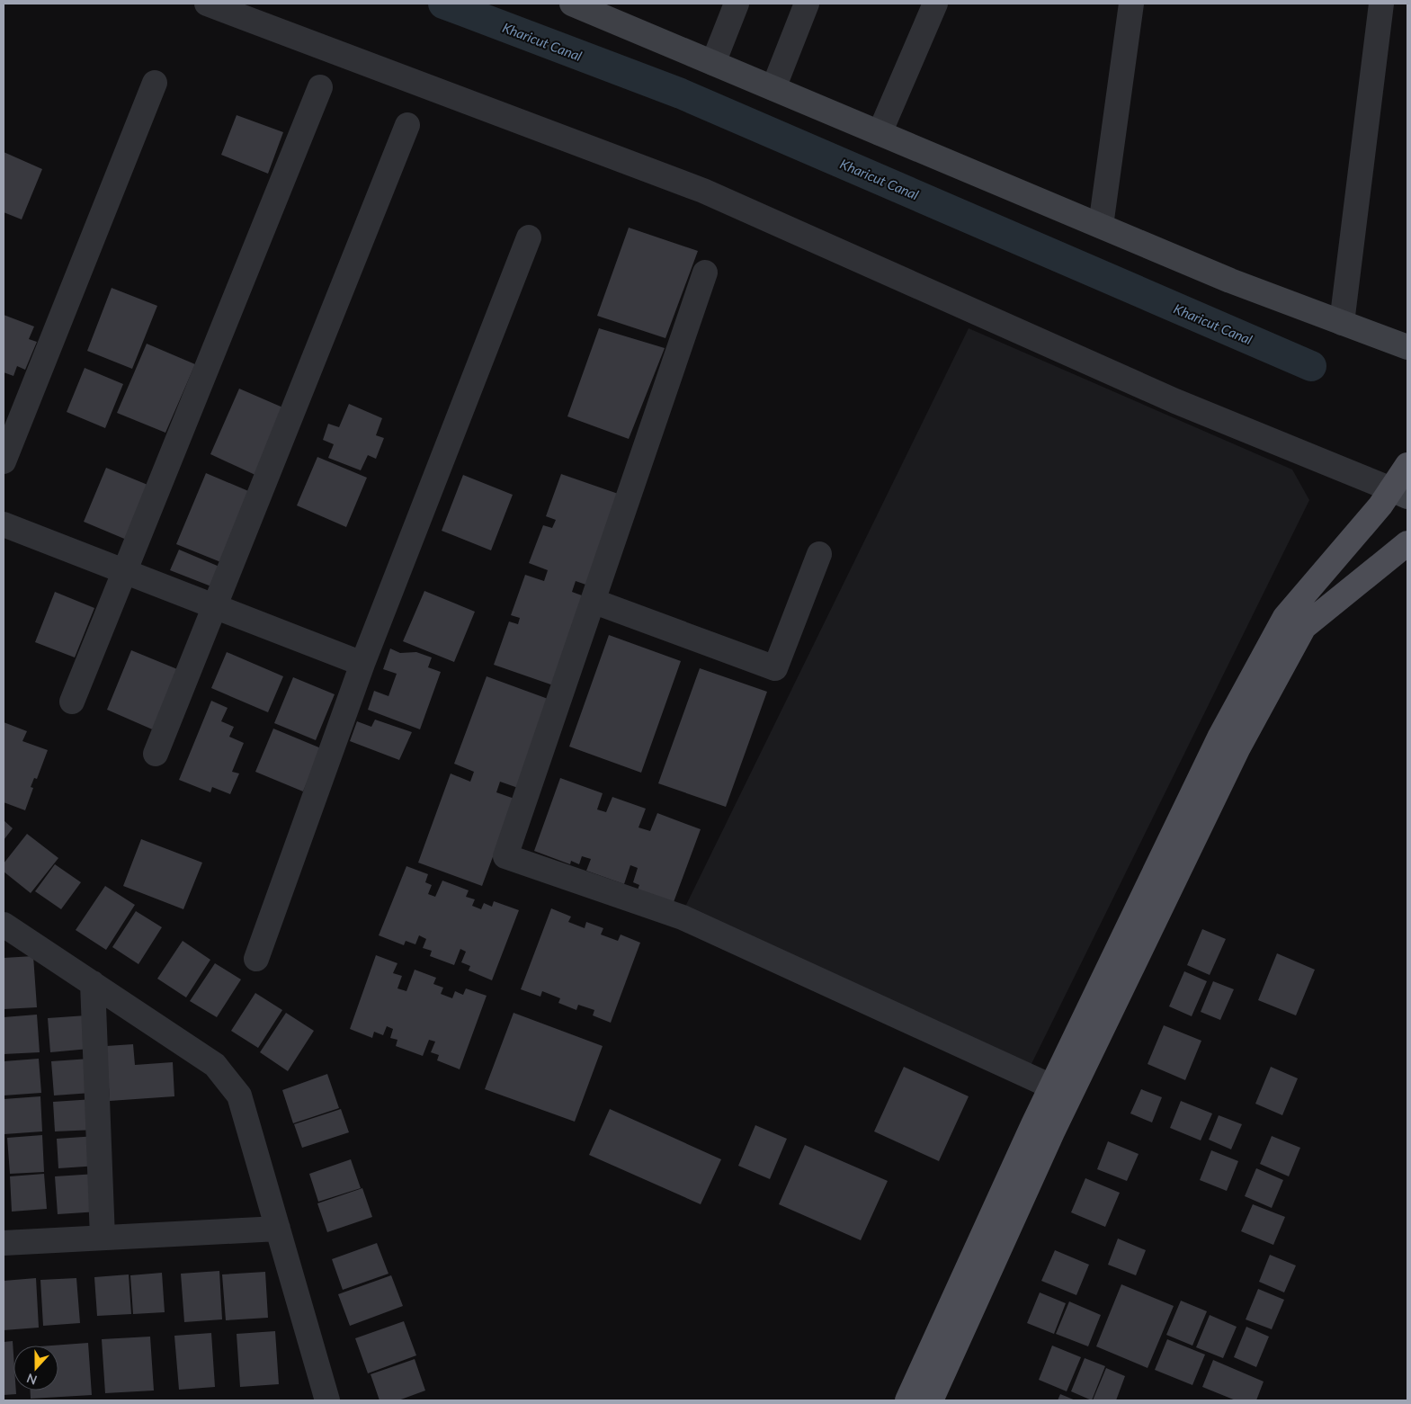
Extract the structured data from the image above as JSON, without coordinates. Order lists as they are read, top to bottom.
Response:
{
  "water": ["Kharicut Canal"],
  "north": "bottom"
}
